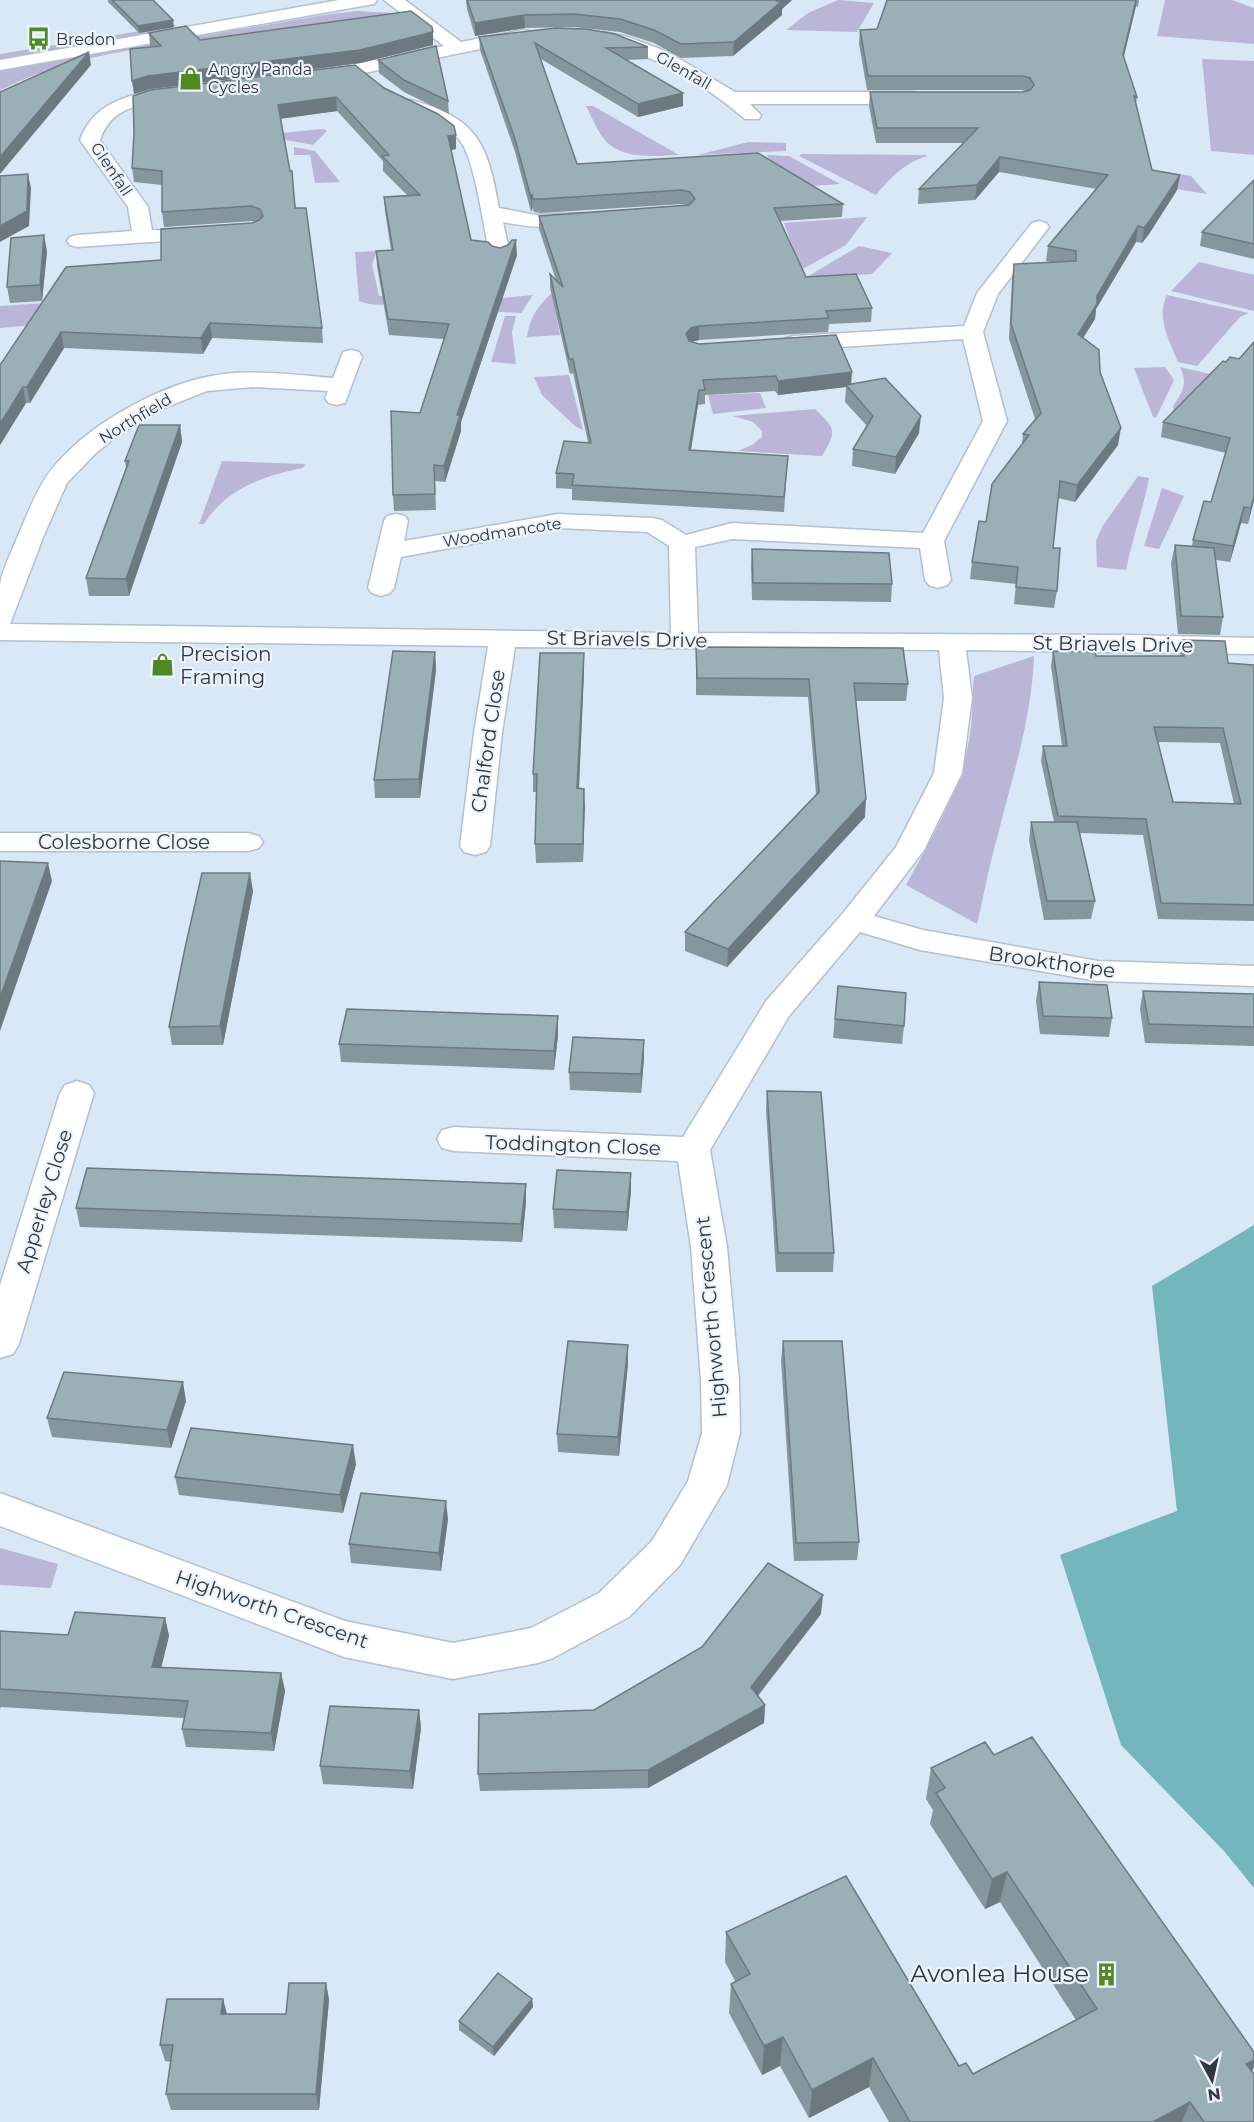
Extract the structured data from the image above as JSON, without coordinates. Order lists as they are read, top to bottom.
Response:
{
  "streets": {
    "street": [
      "Glenfall",
      "Northfield",
      "Woodmancote",
      "St Briavels Drive",
      "Chalford Close",
      "Colesborne Close",
      "Brookthorpe",
      "Toddington Close",
      "Apperley Close",
      "Highworth Crescent"
    ]
  },
  "crossings": [
    ["St Briavels Drive", "Chalford Close"],
    ["Toddington Close", "Highworth Crescent"]
  ],
  "places": {
    "bus stop": ["Bredon"],
    "shop": ["Angry Panda Cycles", "Precision Framing"],
    "building": ["Avonlea House"]
  },
  "north": "bottom"
}
